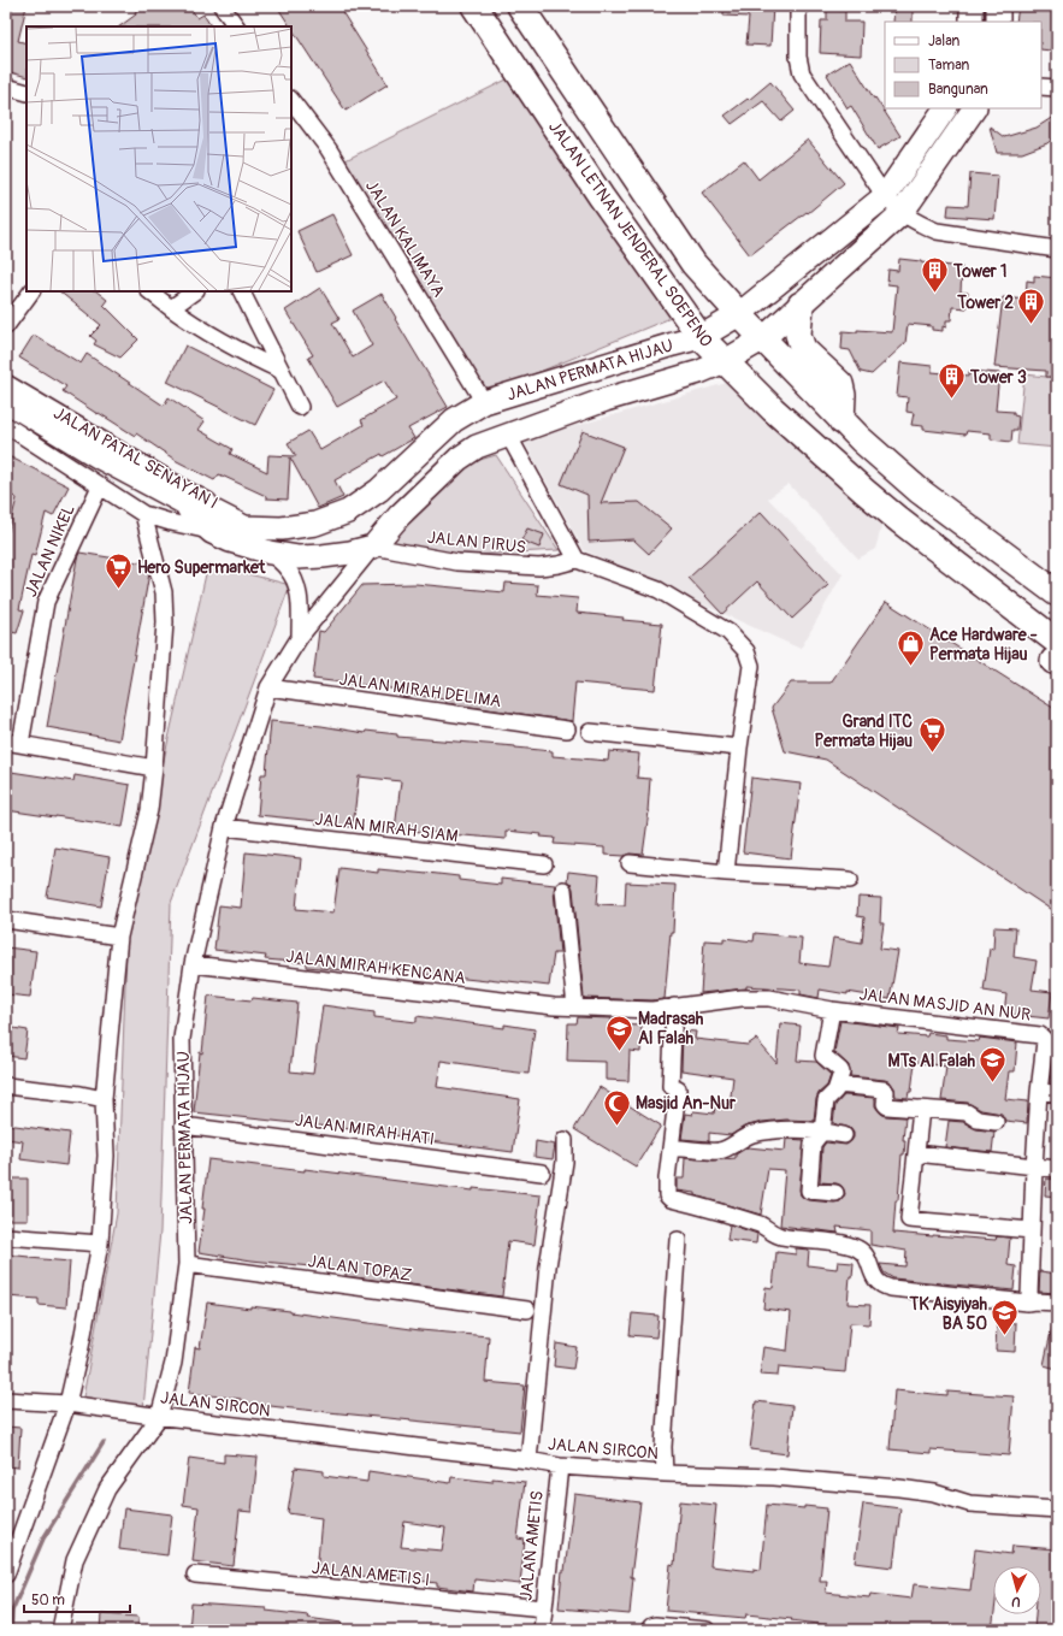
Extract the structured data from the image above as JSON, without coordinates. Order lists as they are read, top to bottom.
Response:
{
  "streets": {
    "main road": ["JALAN LETNAN JENDERAL SOEPENO", "JALAN PERMATA HIJAU", "JALAN PATAL SENAYAN I"],
    "street": [
      "JALAN KALIMAYA",
      "JALAN PIRUS",
      "JALAN NIKEL",
      "JALAN MIRAH DELIMA",
      "JALAN MIRAH SIAM",
      "JALAN MIRAH KENCANA",
      "JALAN MASJID AN NUR",
      "JALAN MIRAH HATI",
      "JALAN TOPAZ",
      "JALAN SIRCON",
      "JALAN AMETIS",
      "JALAN AMETIS I"
    ]
  },
  "crossings": [
    ["JALAN LETNAN JENDERAL SOEPENO", "JALAN PERMATA HIJAU"],
    ["JALAN KALIMAYA", "JALAN PERMATA HIJAU"],
    ["JALAN PERMATA HIJAU", "JALAN PATAL SENAYAN I"],
    ["JALAN PERMATA HIJAU", "JALAN PIRUS"],
    ["JALAN PERMATA HIJAU", "JALAN MIRAH DELIMA"],
    ["JALAN PERMATA HIJAU", "JALAN MIRAH SIAM"],
    ["JALAN PERMATA HIJAU", "JALAN MIRAH KENCANA"],
    ["JALAN PERMATA HIJAU", "JALAN MIRAH HATI"],
    ["JALAN PERMATA HIJAU", "JALAN TOPAZ"],
    ["JALAN PERMATA HIJAU", "JALAN SIRCON"],
    ["JALAN PATAL SENAYAN I", "JALAN NIKEL"],
    ["JALAN MIRAH KENCANA", "JALAN MASJID AN NUR"],
    ["JALAN SIRCON", "JALAN AMETIS"],
    ["JALAN AMETIS", "JALAN AMETIS I"]
  ],
  "places": {
    "building": ["Tower 1", "Tower 2", "Tower 3"],
    "supermarket": ["Hero Supermarket", "Grand ITC Permata Hijau"],
    "shop": ["Ace Hardware - Permata Hijau"],
    "school or university": ["Madrasah Al Falah", "MTs Al Falah", "TK Aisyiyah BA 50"],
    "mosque": ["Masjid An-Nur"]
  },
  "legend": ["Jalan", "Taman", "Bangunan"],
  "scale_bar": "50 m",
  "north": "bottom"
}
